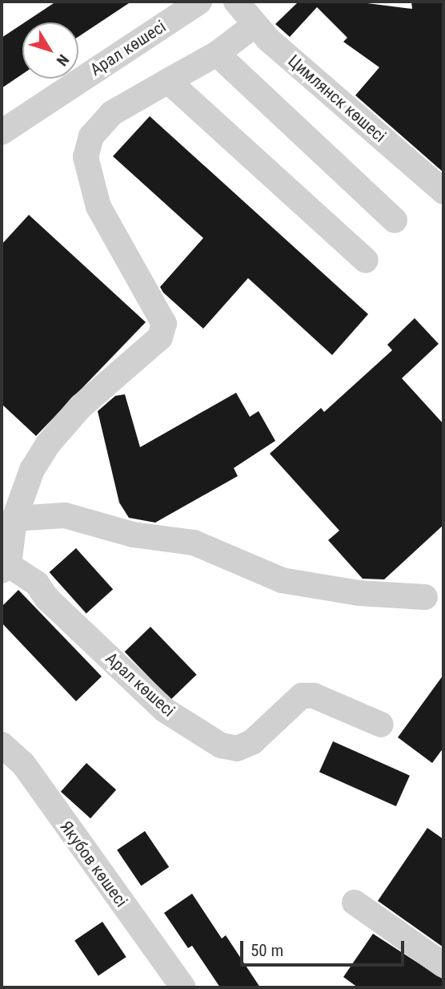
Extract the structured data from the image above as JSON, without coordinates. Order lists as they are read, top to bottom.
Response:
{
  "streets": {
    "street": ["Арал көшесі", "Цимлянск көшесі", "Якубов көшесі"]
  },
  "scale_bar": "50 m",
  "north": "bottom right"
}
